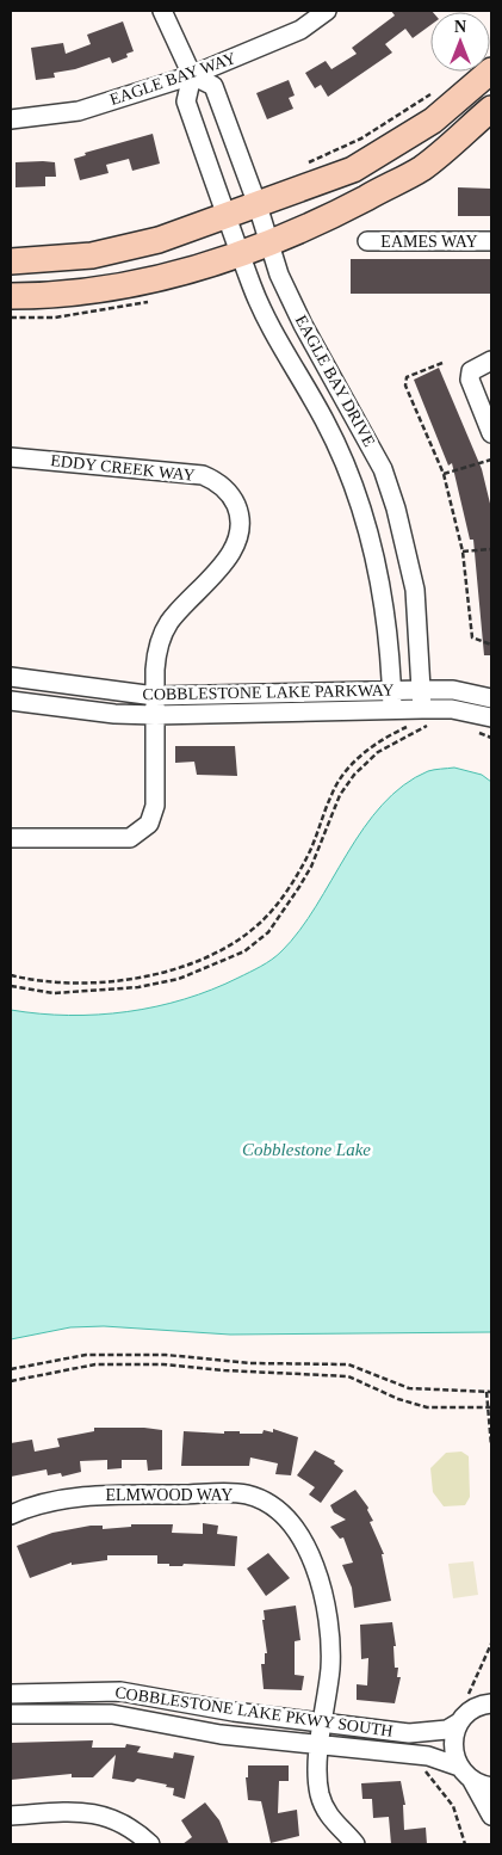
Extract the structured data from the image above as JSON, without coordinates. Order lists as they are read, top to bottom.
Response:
{
  "streets": {
    "street": [
      "EAGLE BAY WAY",
      "EAMES WAY",
      "EAGLE BAY DRIVE",
      "EDDY CREEK WAY",
      "COBBLESTONE LAKE PARKWAY",
      "ELMWOOD WAY",
      "COBBLESTONE LAKE PKWY SOUTH"
    ]
  },
  "crossings": [
    ["EAGLE BAY WAY", "EAGLE BAY DRIVE"],
    ["EAGLE BAY DRIVE", "COBBLESTONE LAKE PARKWAY"],
    ["EDDY CREEK WAY", "COBBLESTONE LAKE PARKWAY"],
    ["ELMWOOD WAY", "COBBLESTONE LAKE PKWY SOUTH"]
  ],
  "water": ["Cobblestone Lake"],
  "north": "top"
}
